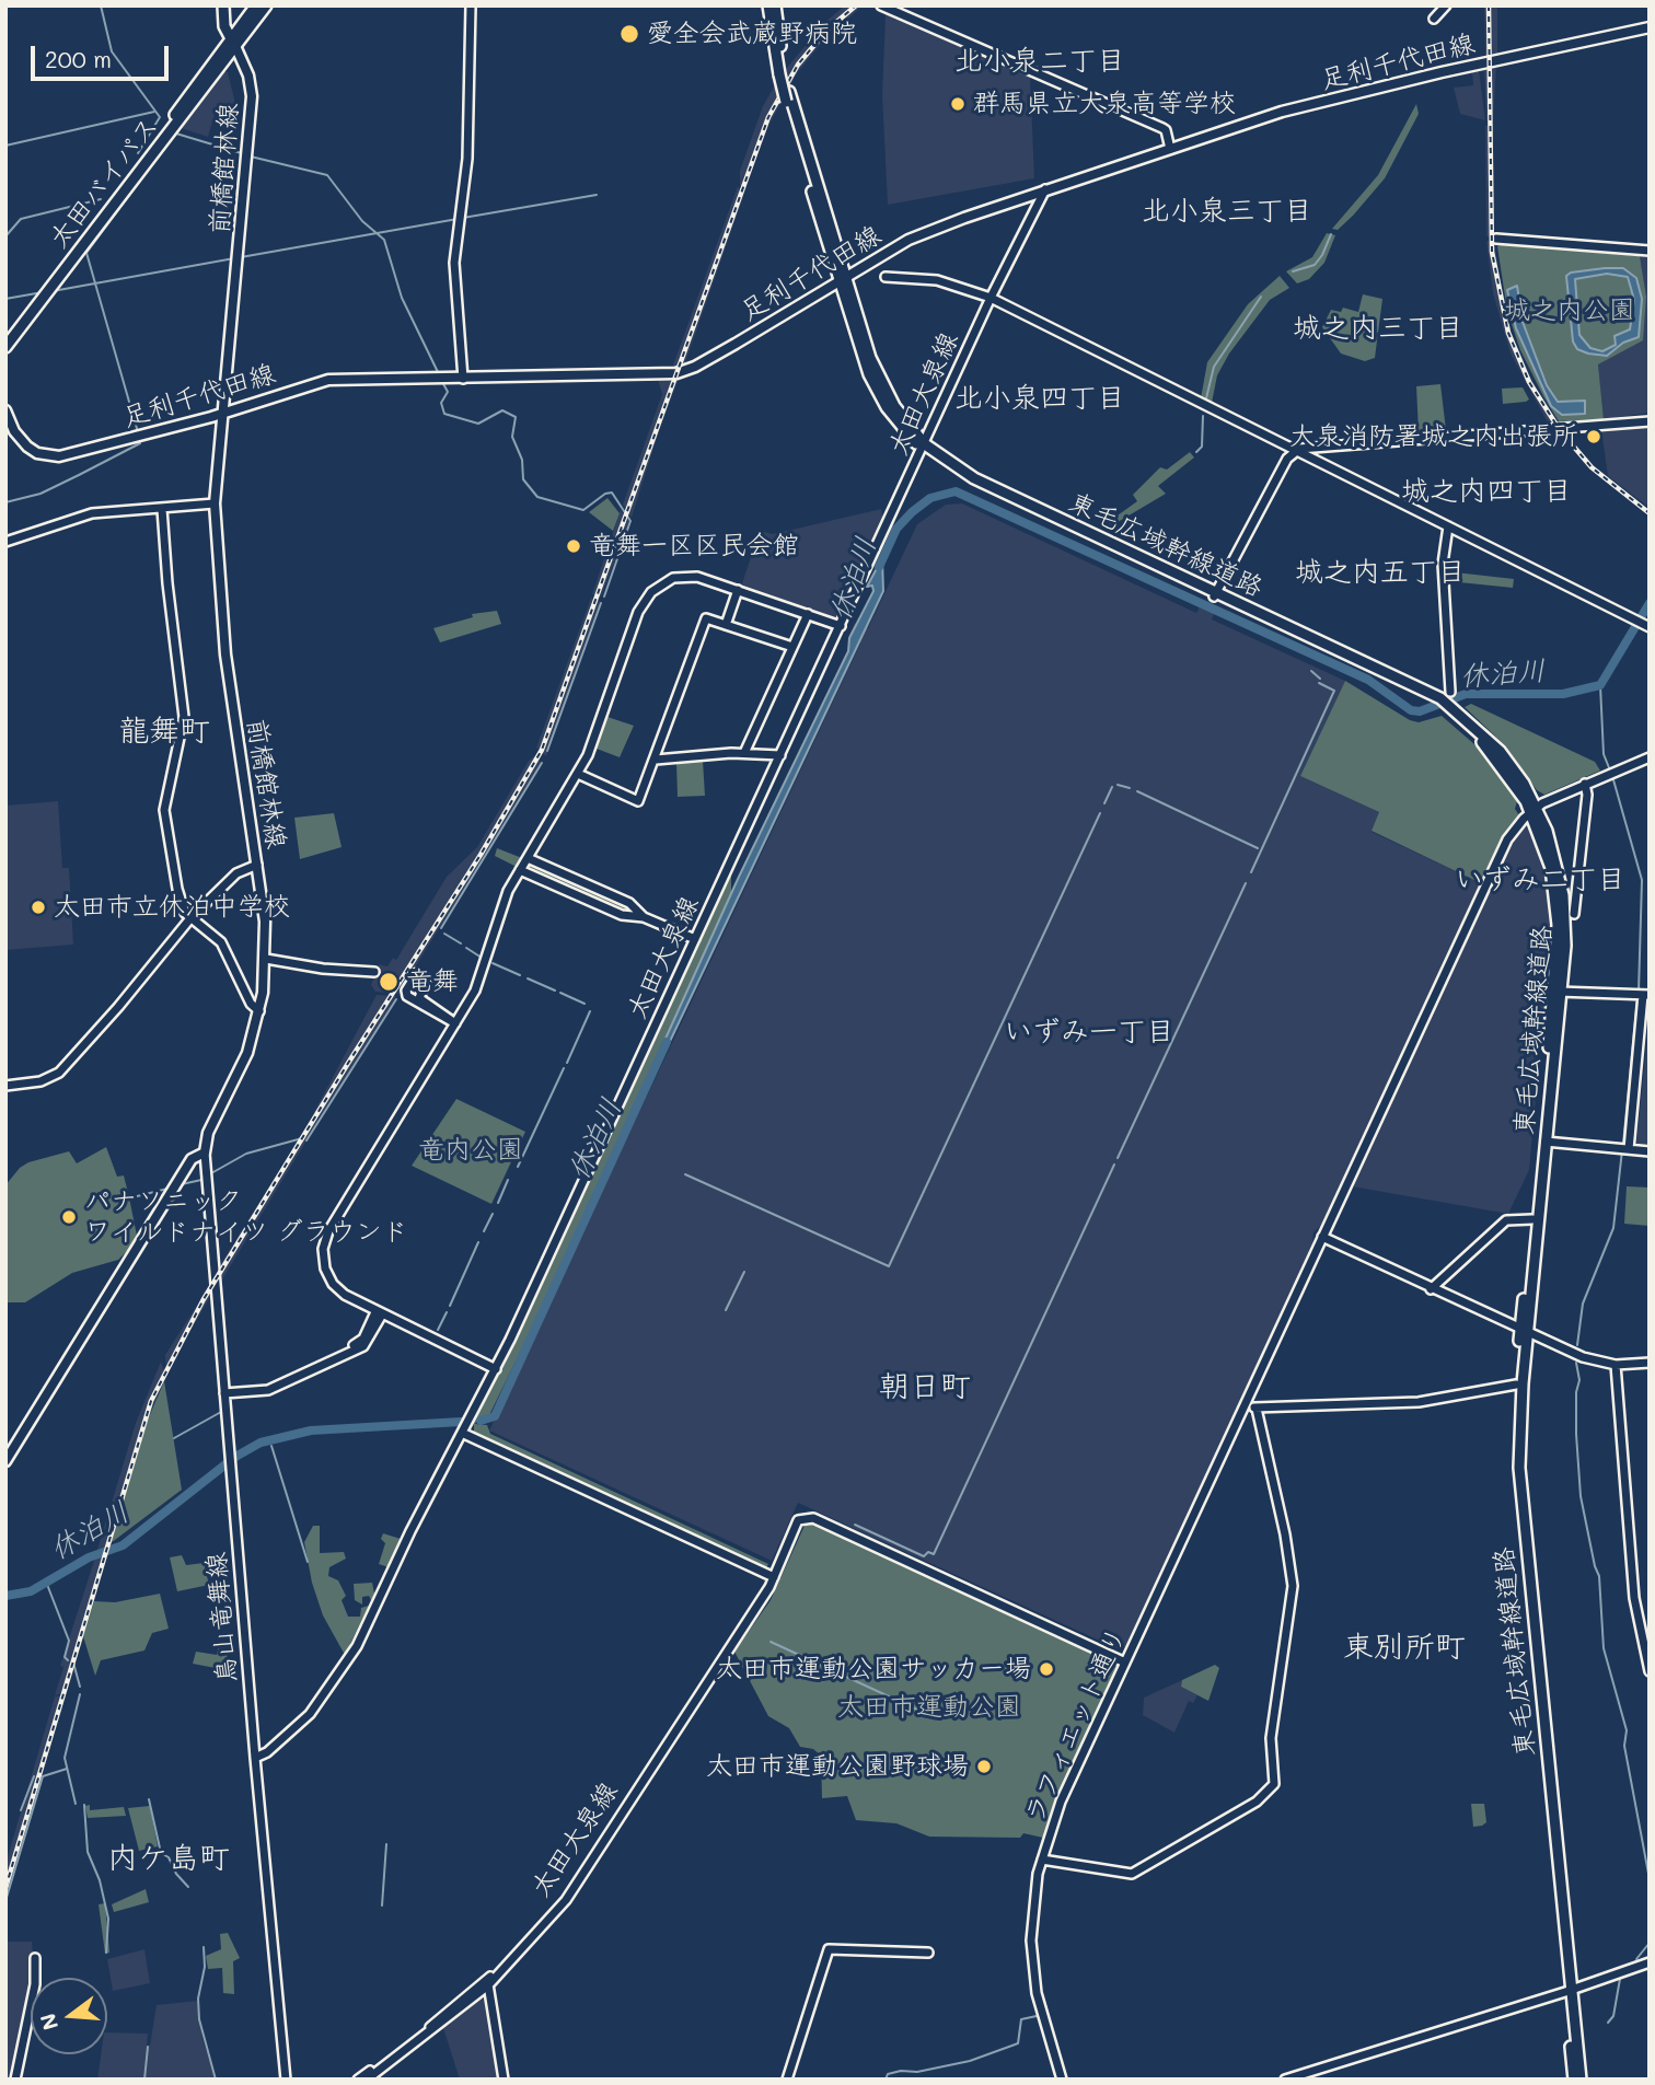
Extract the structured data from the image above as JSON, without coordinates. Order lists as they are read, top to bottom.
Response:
{
  "streets": {
    "highway": ["太田バイパス", "東毛広域幹線道路"],
    "main road": ["足利千代田線", "前橋館林線"],
    "street": ["太田大泉線", "鳥山竜舞線", "ラフィエット通り"]
  },
  "crossings": [
    ["足利千代田線", "前橋館林線"],
    ["足利千代田線", "太田大泉線"],
    ["足利千代田線", "東毛広域幹線道路"],
    ["前橋館林線", "太田バイパス"],
    ["前橋館林線", "鳥山竜舞線"],
    ["太田大泉線", "東毛広域幹線道路"],
    ["太田大泉線", "鳥山竜舞線"],
    ["太田大泉線", "ラフィエット通り"],
    ["東毛広域幹線道路", "ラフィエット通り"]
  ],
  "districts": [
    "北小泉二丁目",
    "北小泉三丁目",
    "城之内三丁目",
    "北小泉四丁目",
    "城之内四丁目",
    "城之内五丁目",
    "龍舞町",
    "いずみ二丁目",
    "いずみ一丁目",
    "朝日町",
    "東別所町",
    "内ケ島町"
  ],
  "water": ["休泊川"],
  "parks": ["城之内公園", "竜内公園", "太田市運動公園"],
  "places": [
    "愛全会武蔵野病院",
    "群馬県立大泉高等学校",
    "大泉消防署城之内出張所",
    "竜舞一区区民会館",
    "太田市立休泊中学校",
    "竜舞",
    "パナソニック ワイルドナイツ グラウンド",
    "太田市運動公園サッカー場",
    "太田市運動公園野球場"
  ],
  "scale_bar": "200 m",
  "north": "left"
}
